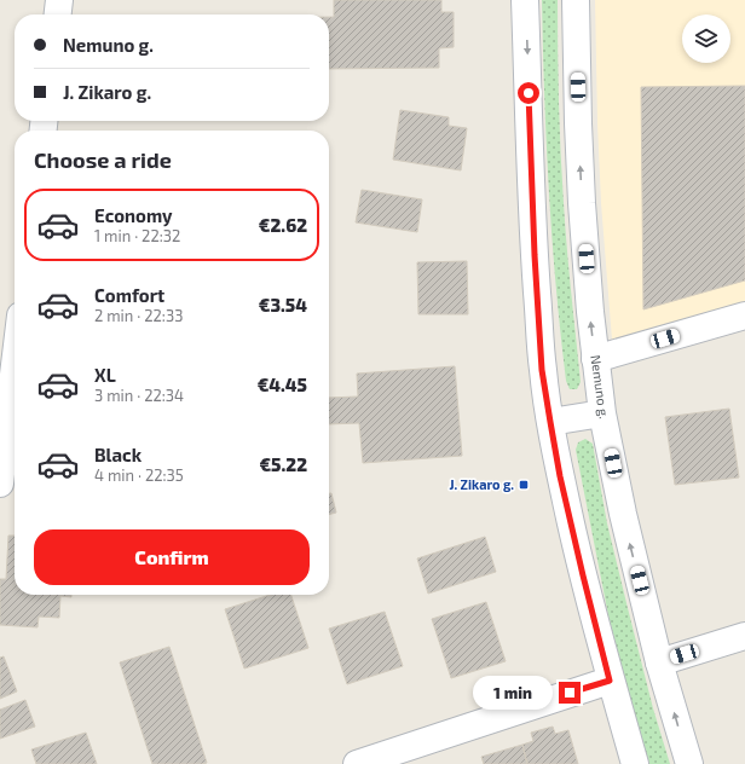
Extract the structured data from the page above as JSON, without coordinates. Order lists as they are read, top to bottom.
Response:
{
  "streets": {
    "main road": ["Nemuno g."]
  },
  "places": {
    "transit": ["J. Zikaro g."]
  },
  "page": {
    "banner": ["Nemuno g.", "J. Zikaro g."],
    "heading": "Choose a ride",
    "list": [
      {
        "name": "Economy",
        "note": "1 min · 22:32",
        "value": "€2.62"
      },
      {
        "name": "Comfort",
        "note": "2 min · 22:33",
        "value": "€3.54"
      },
      {
        "name": "XL",
        "note": "3 min · 22:34",
        "value": "€4.45"
      },
      {
        "name": "Black",
        "note": "4 min · 22:35",
        "value": "€5.22"
      }
    ],
    "buttons": "Confirm",
    "bubble": "1 min"
  }
}
